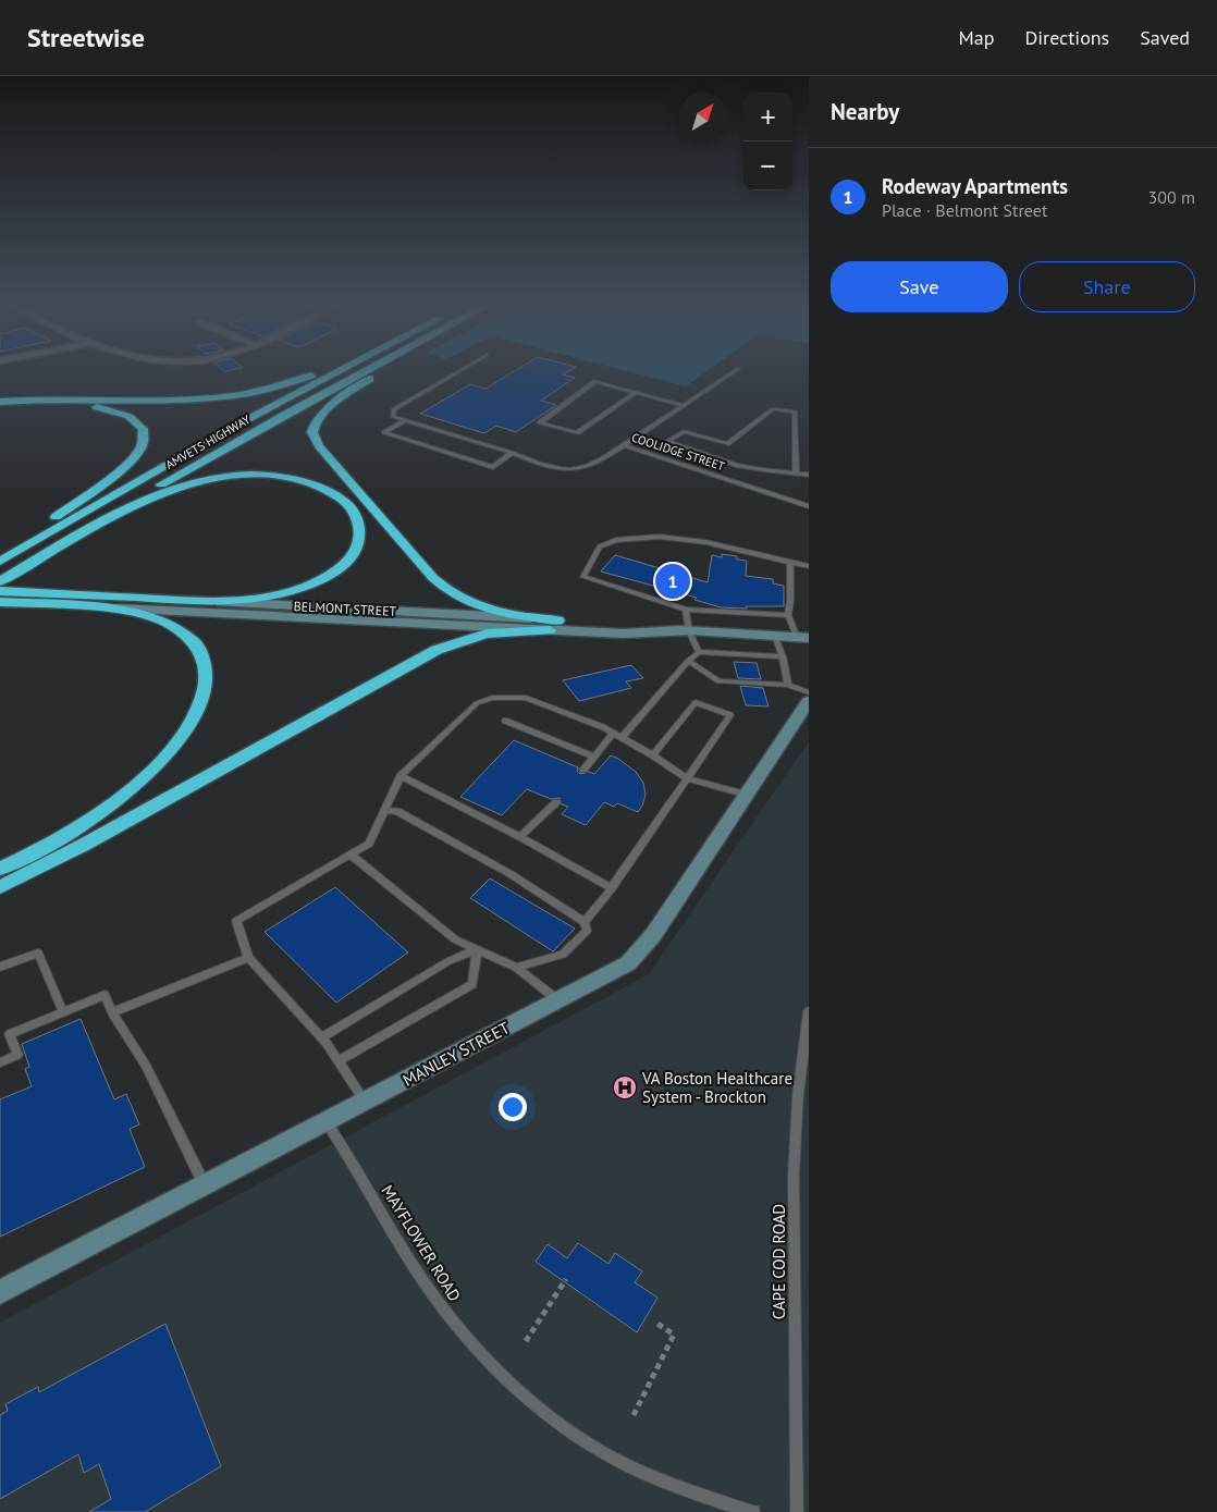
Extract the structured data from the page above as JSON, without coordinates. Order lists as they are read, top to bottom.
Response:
{
  "streets": {
    "highway": ["AMVETS HIGHWAY", "BELMONT STREET"],
    "main road": ["MANLEY STREET"],
    "lane": ["COOLIDGE STREET", "MAYFLOWER ROAD", "CAPE COD ROAD"]
  },
  "crossings": [
    ["MANLEY STREET", "MAYFLOWER ROAD"]
  ],
  "places": {
    "hospital": ["VA Boston Healthcare System - Brockton"]
  },
  "north": "top right",
  "page": {
    "header": "Streetwise",
    "nav": ["Map", "Directions", "Saved"],
    "heading": "Nearby",
    "map_buttons": ["+", "−"],
    "list": [
      {
        "mark": "1",
        "name": "Rodeway Apartments",
        "note": "Place · Belmont Street",
        "value": "300 m"
      }
    ],
    "buttons": ["Save", "Share"],
    "pins": "1"
  }
}
